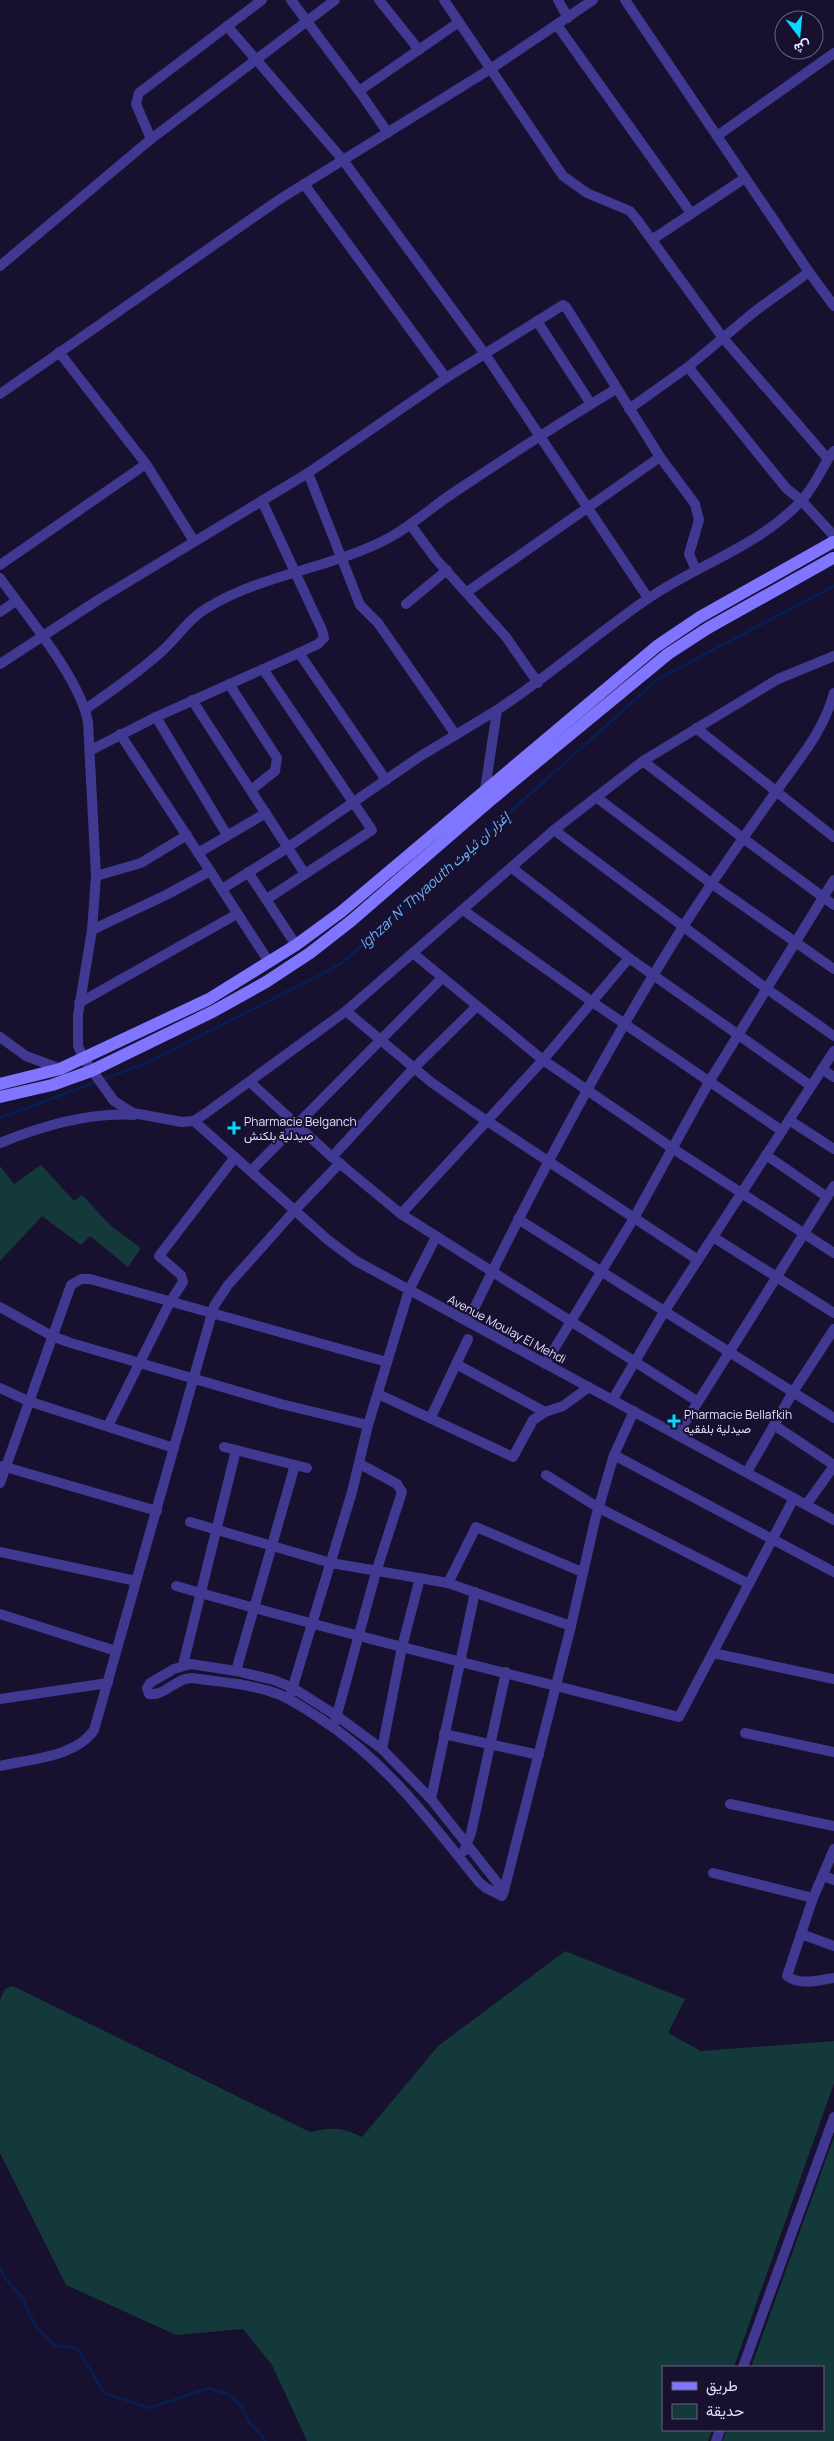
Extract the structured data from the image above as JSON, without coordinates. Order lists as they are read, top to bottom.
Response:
{
  "streets": {
    "street": ["Avenue Moulay El Mehdi"]
  },
  "water": ["Ighzar N' Thyaouth إغزار ان ثياوث"],
  "places": {
    "health": ["Pharmacie Belganch صيدلية بلكنش", "Pharmacie Bellafkih صيدلية بلفقيه"]
  },
  "legend": ["طريق", "حديقة"],
  "north": "bottom"
}
